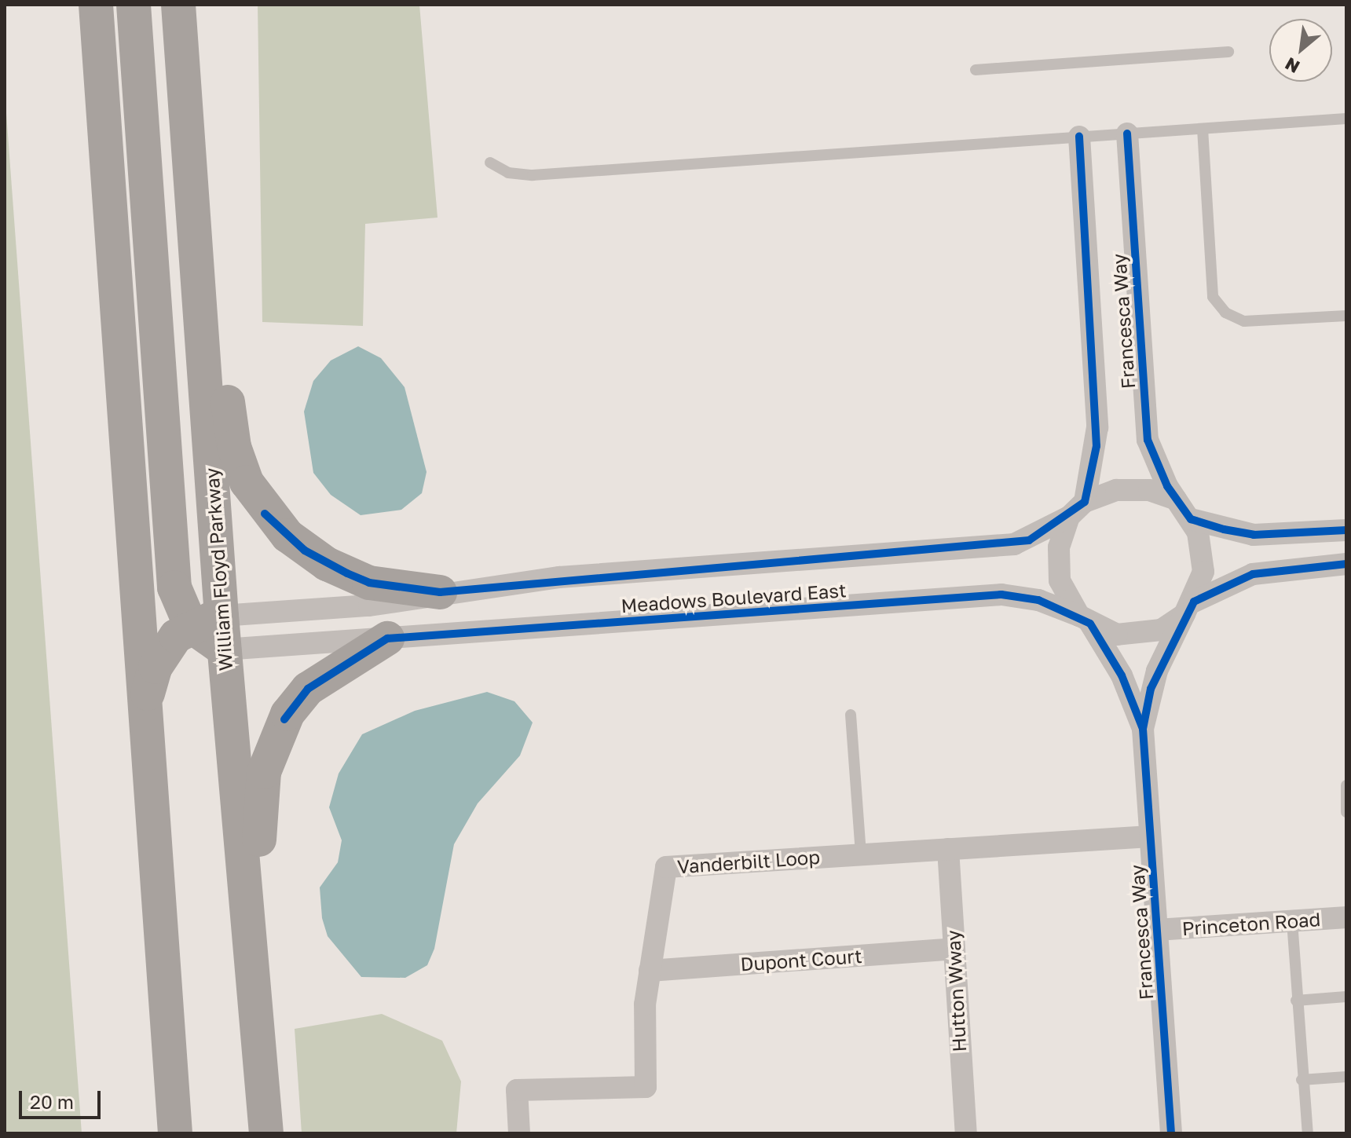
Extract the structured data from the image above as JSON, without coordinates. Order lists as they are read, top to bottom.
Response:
{
  "streets": {
    "highway": ["William Floyd Parkway"],
    "street": [
      "Francesca Way",
      "Meadows Boulevard East",
      "Vanderbilt Loop",
      "Princeton Road",
      "Dupont Court",
      "Hutton Wway"
    ]
  },
  "crossings": [
    ["Francesca Way", "Meadows Boulevard East"],
    ["Francesca Way", "Vanderbilt Loop"],
    ["Francesca Way", "Princeton Road"],
    ["William Floyd Parkway", "Meadows Boulevard East"],
    ["Vanderbilt Loop", "Dupont Court"],
    ["Vanderbilt Loop", "Hutton Wway"],
    ["Dupont Court", "Hutton Wway"]
  ],
  "scale_bar": "20 m",
  "north": "bottom left"
}
